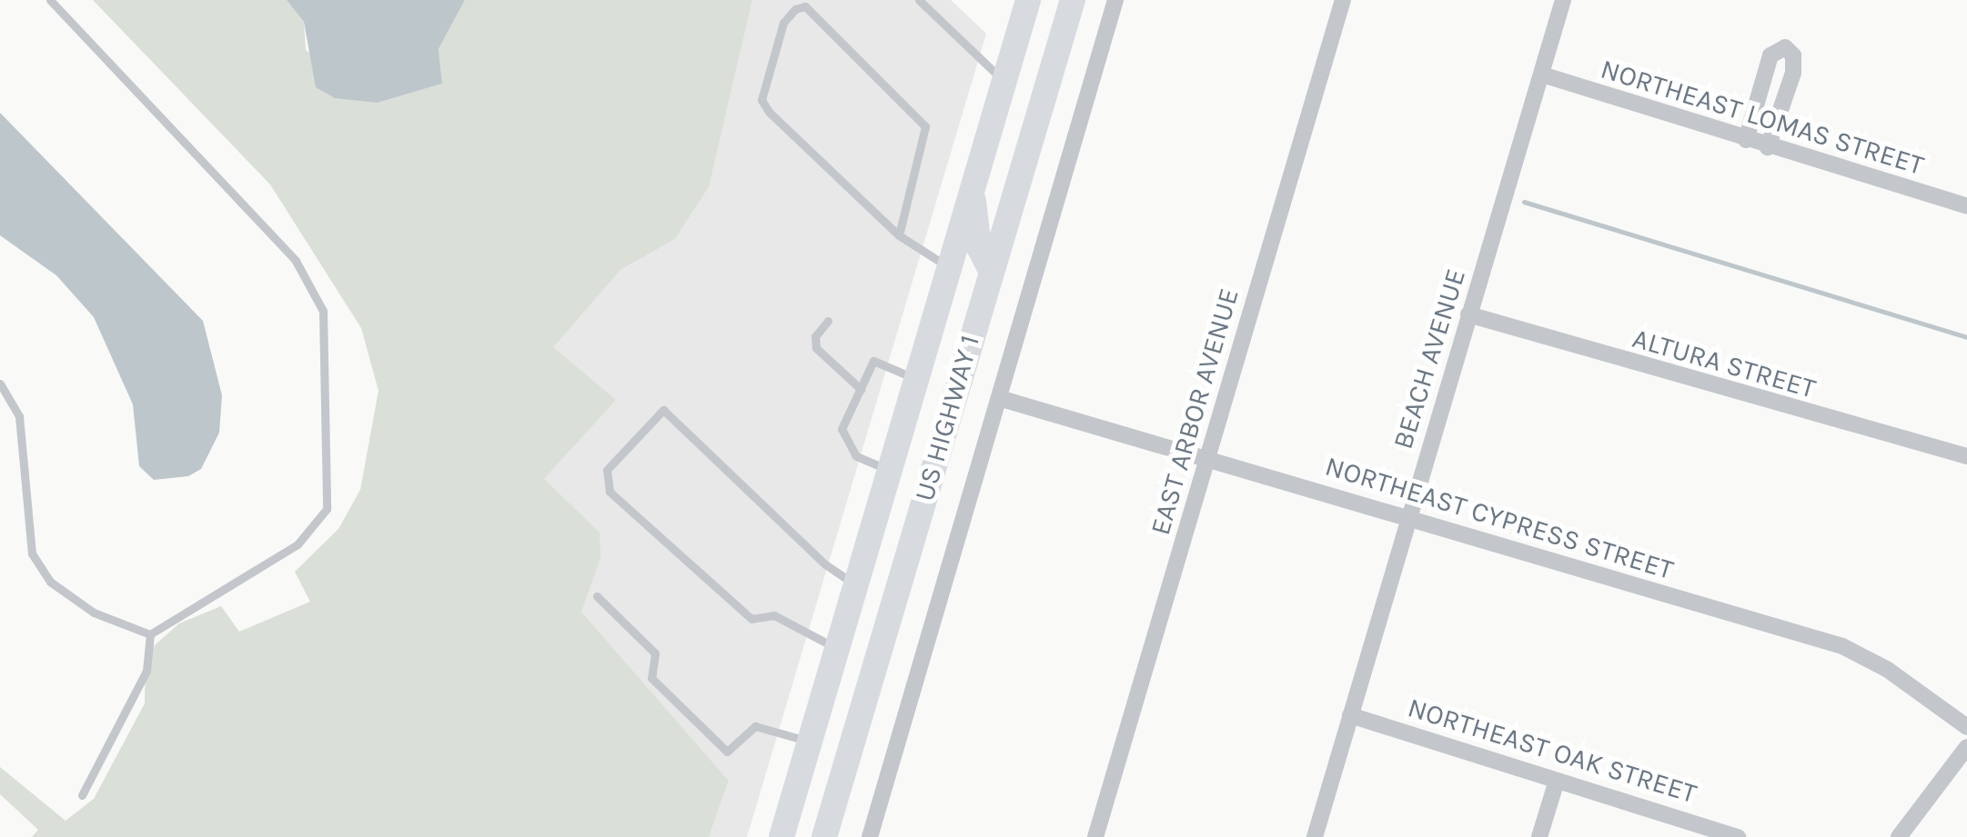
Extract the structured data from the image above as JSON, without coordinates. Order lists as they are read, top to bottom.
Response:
{
  "streets": {
    "main road": ["US HIGHWAY 1"],
    "street": [
      "NORTHEAST LOMAS STREET",
      "BEACH AVENUE",
      "ALTURA STREET",
      "EAST ARBOR AVENUE",
      "NORTHEAST CYPRESS STREET",
      "NORTHEAST OAK STREET"
    ]
  },
  "crossings": [
    ["NORTHEAST LOMAS STREET", "BEACH AVENUE"],
    ["BEACH AVENUE", "ALTURA STREET"],
    ["BEACH AVENUE", "NORTHEAST CYPRESS STREET"],
    ["BEACH AVENUE", "NORTHEAST OAK STREET"],
    ["EAST ARBOR AVENUE", "NORTHEAST CYPRESS STREET"]
  ]
}
